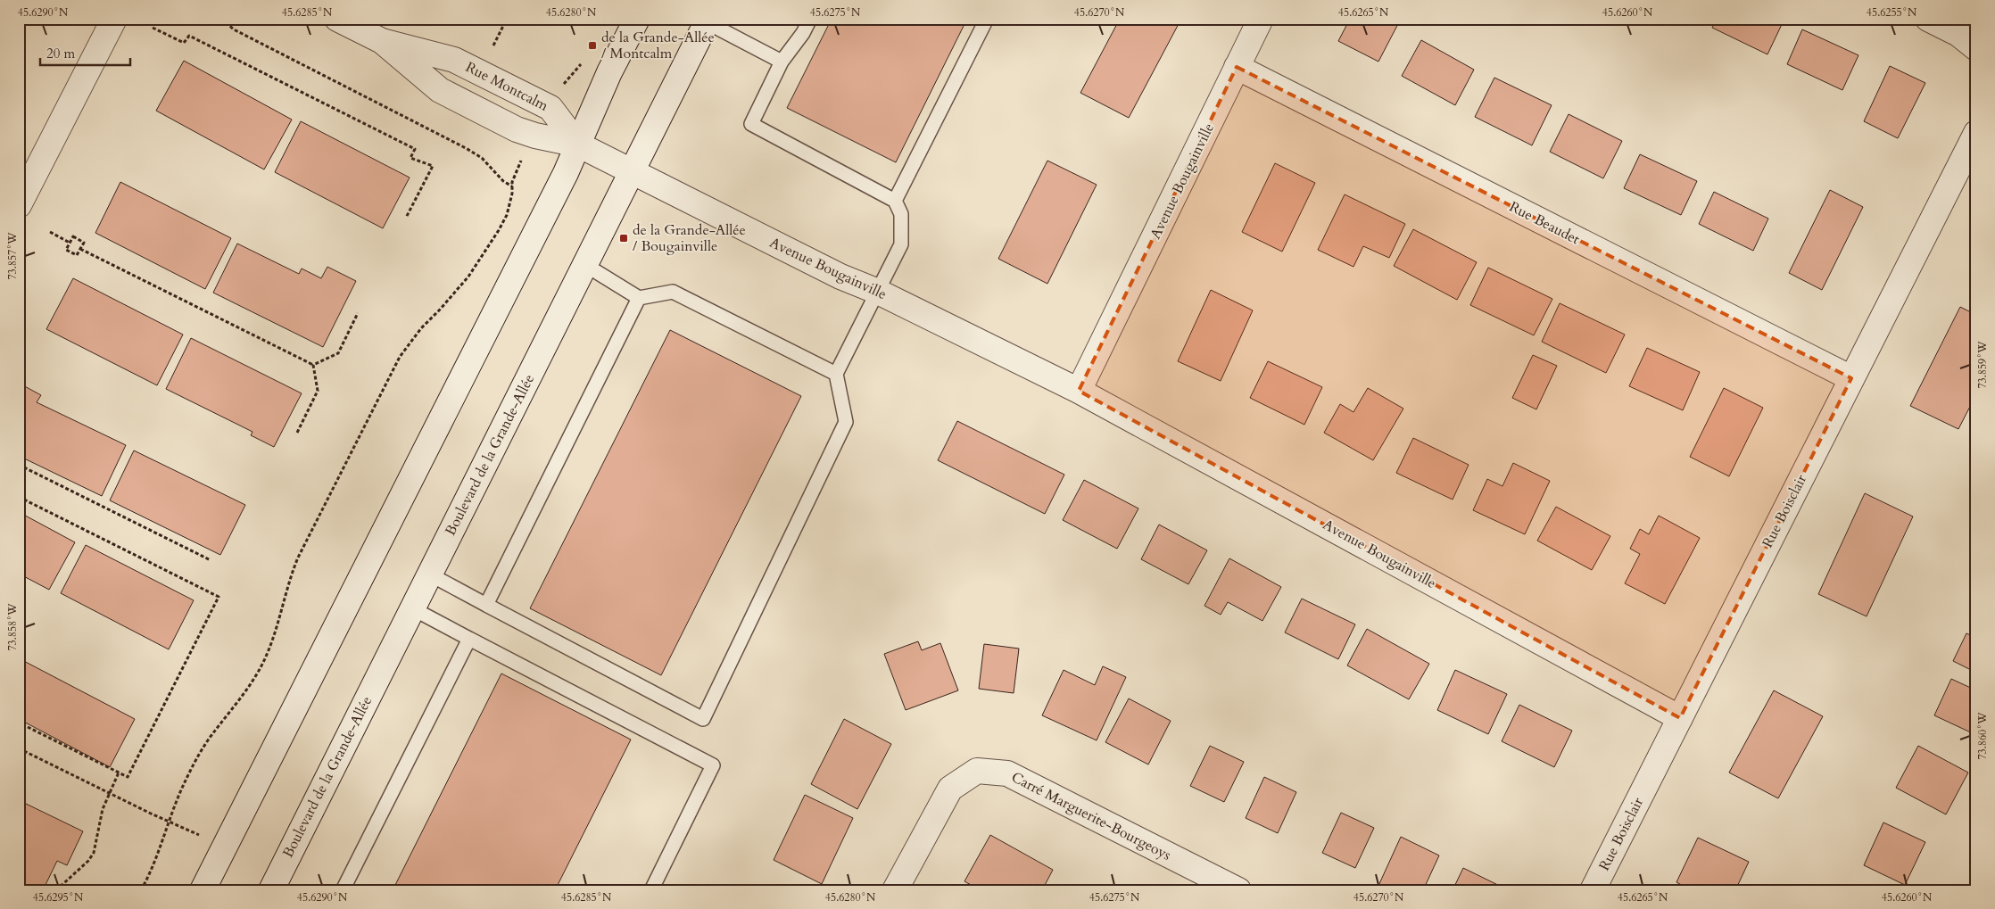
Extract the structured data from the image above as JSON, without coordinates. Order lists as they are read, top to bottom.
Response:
{
  "streets": {
    "street": [
      "Rue Montcalm",
      "Avenue Bougainville",
      "Rue Beaudet",
      "Boulevard de la Grande-Allée",
      "Rue Boisclair",
      "Carré Marguerite-Bourgeoys"
    ]
  },
  "crossings": [
    ["Rue Montcalm", "Avenue Bougainville"],
    ["Avenue Bougainville", "Rue Beaudet"],
    ["Avenue Bougainville", "Boulevard de la Grande-Allée"],
    ["Avenue Bougainville", "Rue Boisclair"],
    ["Rue Beaudet", "Rue Boisclair"]
  ],
  "places": {
    "transit": ["de la Grande-Allée / Montcalm", "de la Grande-Allée / Bougainville"]
  },
  "scale_bar": "20 m",
  "coordinates": [
    "45.6290°N",
    "45.6285°N",
    "45.6280°N",
    "45.6275°N",
    "45.6270°N",
    "45.6265°N",
    "45.6260°N",
    "45.6255°N",
    "73.857°W",
    "73.859°W",
    "73.858°W",
    "73.860°W",
    "45.6295°N"
  ]
}
